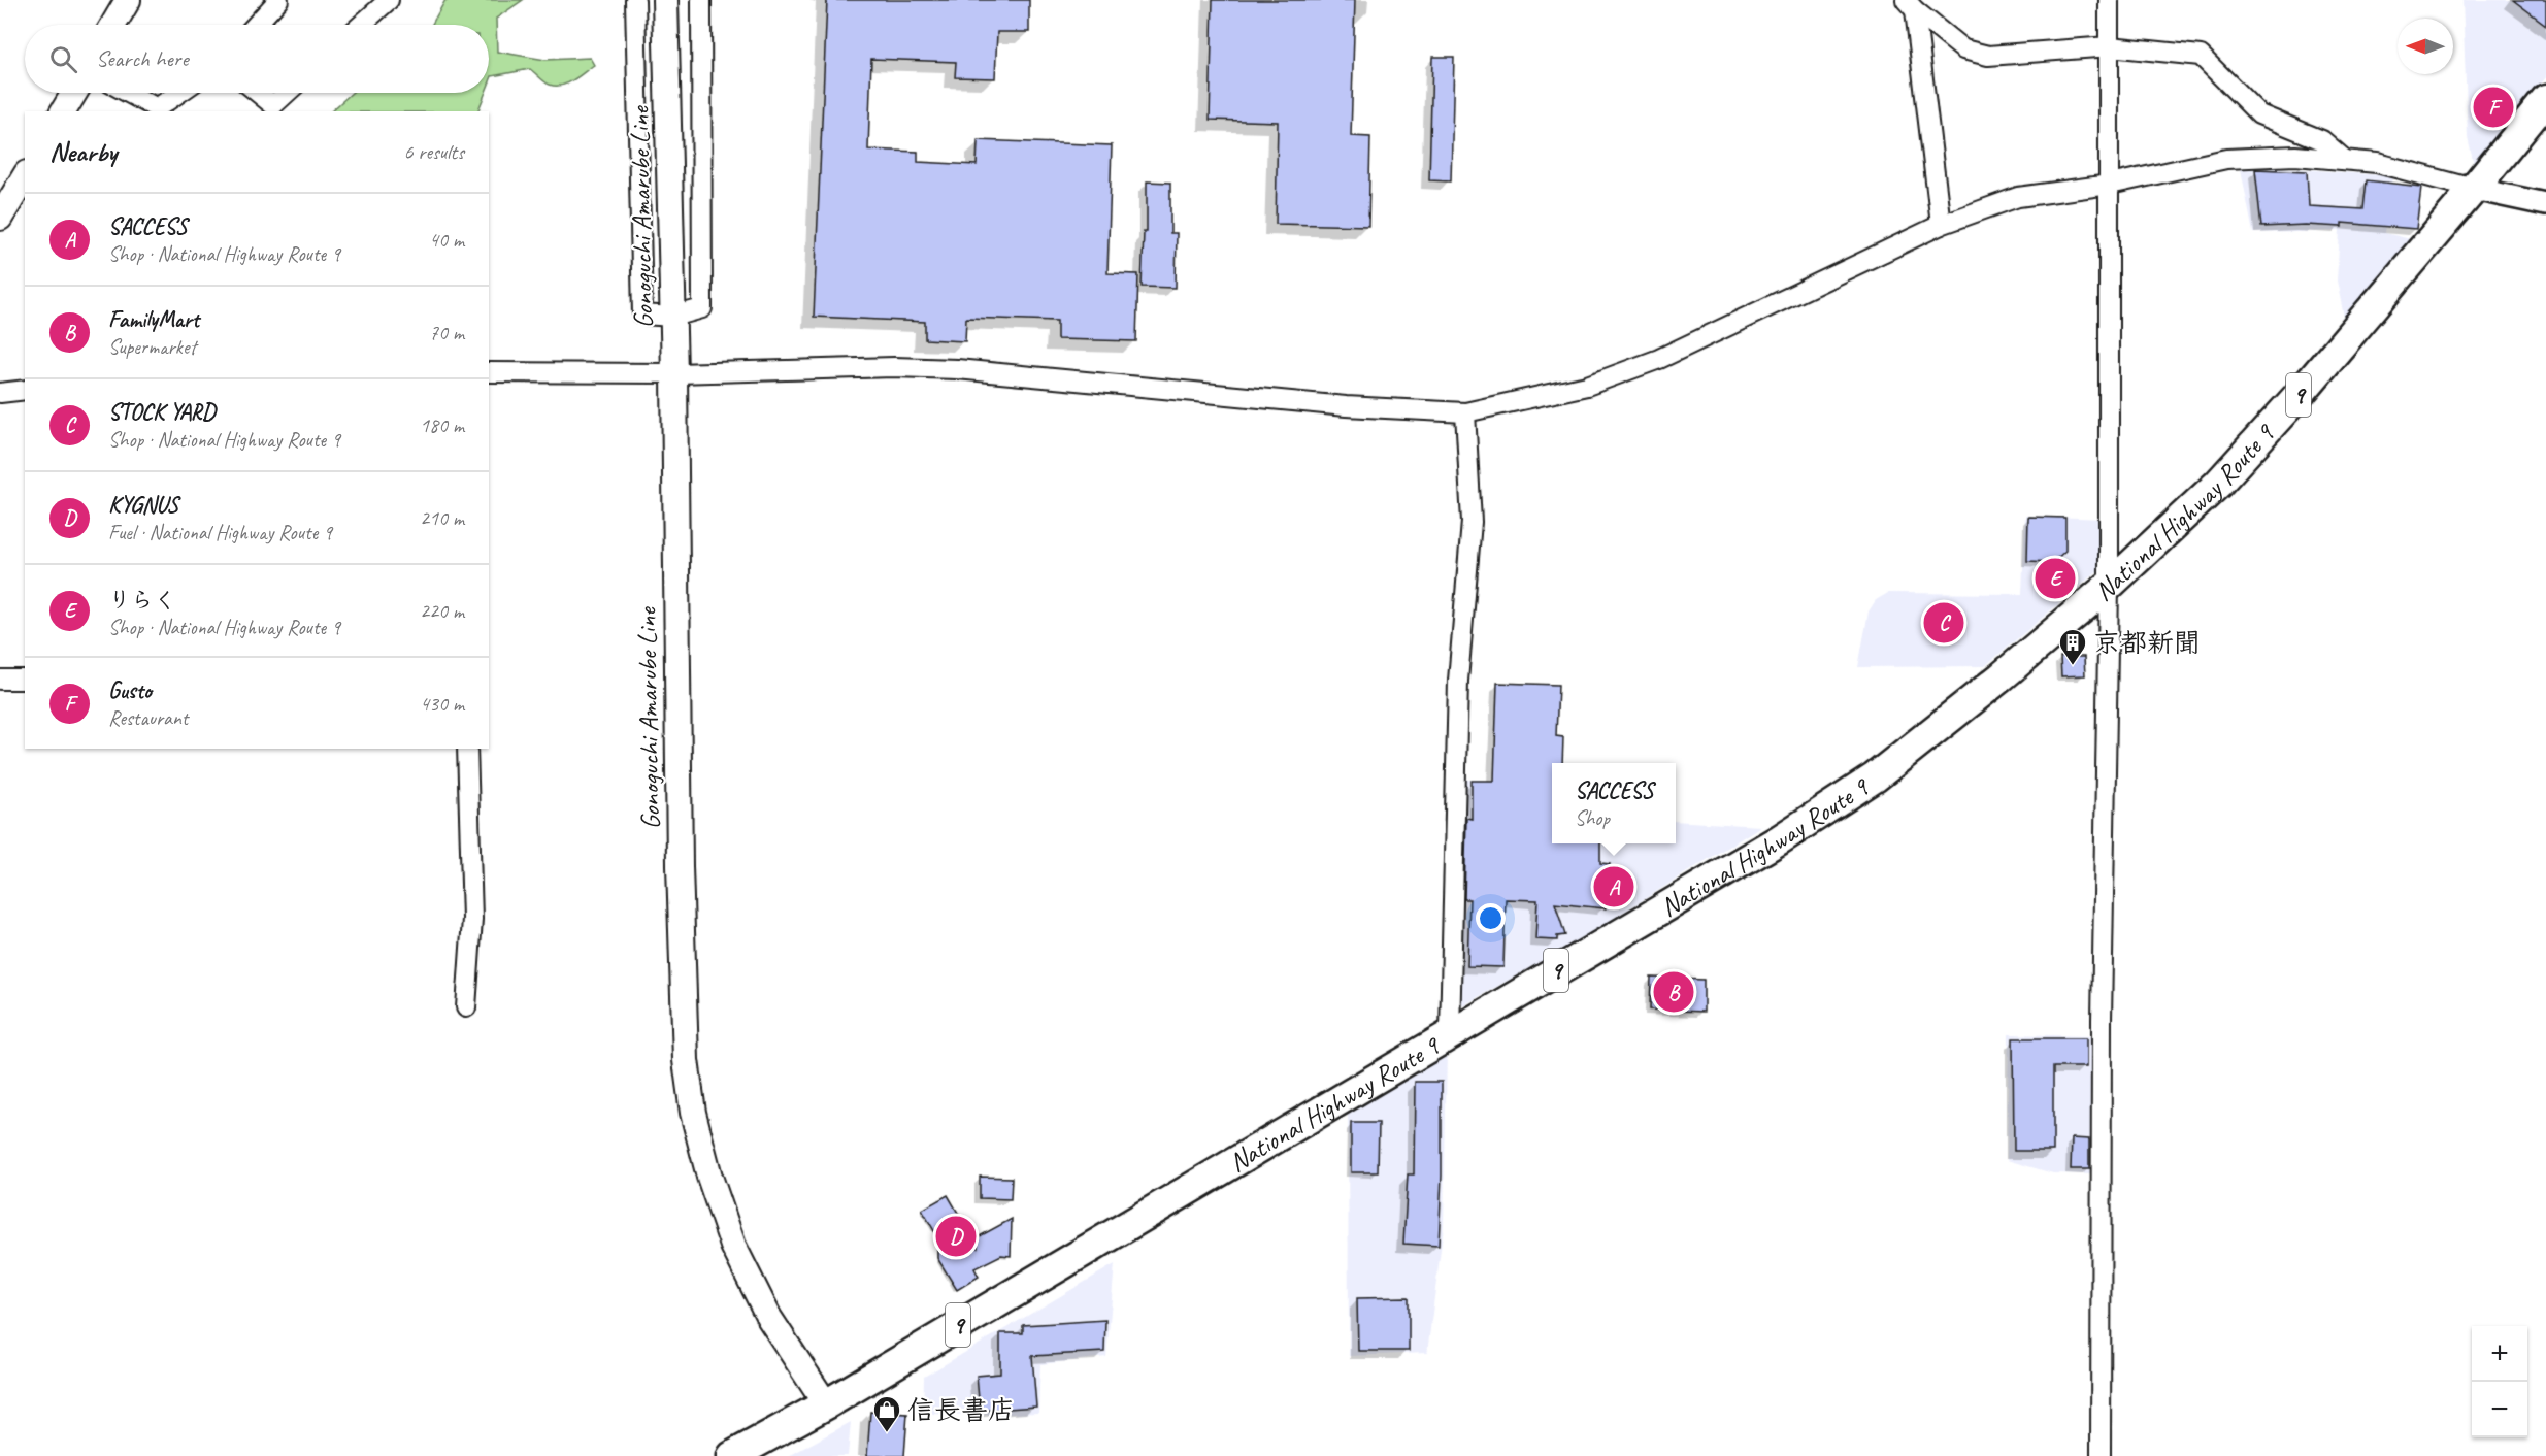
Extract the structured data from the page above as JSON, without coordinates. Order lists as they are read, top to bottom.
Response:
{
  "streets": {
    "highway": ["9", "National Highway Route 9"],
    "main road": ["Gonoguchi Amarube Line"]
  },
  "crossings": [
    ["Gonoguchi Amarube Line", "National Highway Route 9"]
  ],
  "places": {
    "building": ["京都新聞"],
    "shop": ["信長書店"]
  },
  "north": "left",
  "page": {
    "search": "Search here",
    "pins": [
      "F",
      "E",
      "C",
      "A",
      "B",
      "D"
    ],
    "heading": ["Nearby", "6 results"],
    "list": [
      {
        "mark": "A",
        "name": "SACCESS",
        "note": "Shop · National Highway Route 9",
        "value": "40 m"
      },
      {
        "mark": "B",
        "name": "FamilyMart",
        "note": "Supermarket",
        "value": "70 m"
      },
      {
        "mark": "C",
        "name": "STOCK YARD",
        "note": "Shop · National Highway Route 9",
        "value": "180 m"
      },
      {
        "mark": "D",
        "name": "KYGNUS",
        "note": "Fuel · National Highway Route 9",
        "value": "210 m"
      },
      {
        "mark": "E",
        "name": "りらく",
        "note": "Shop · National Highway Route 9",
        "value": "220 m"
      },
      {
        "mark": "F",
        "name": "Gusto",
        "note": "Restaurant",
        "value": "430 m"
      }
    ],
    "popup": ["SACCESS", "Shop"],
    "map_buttons": ["+", "−"]
  }
}
